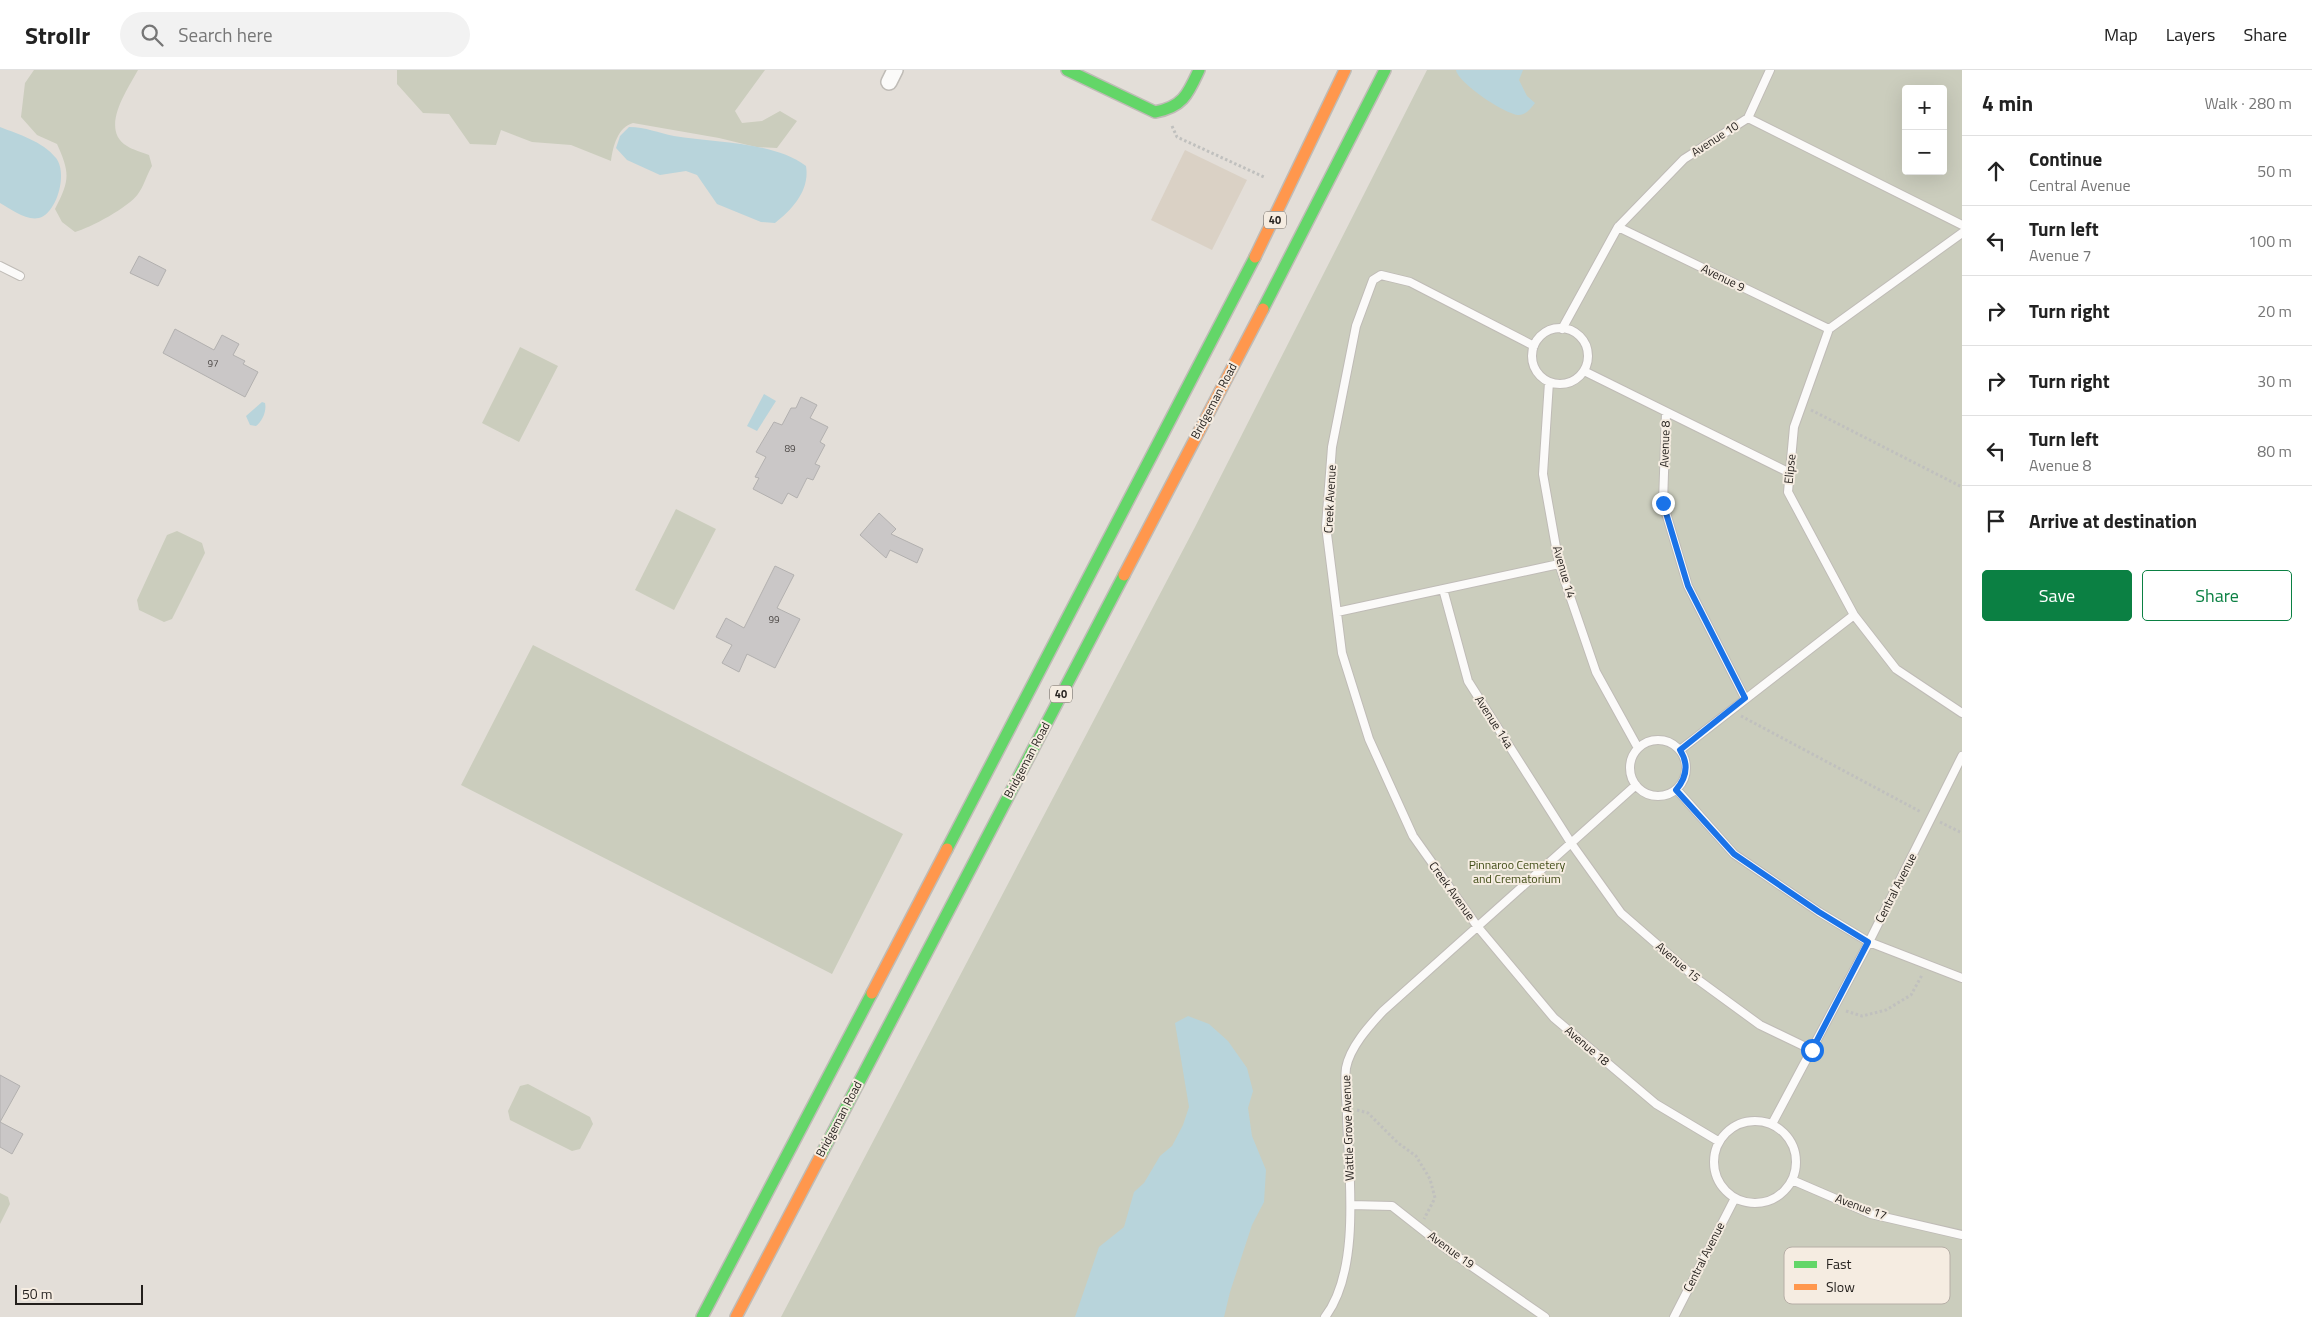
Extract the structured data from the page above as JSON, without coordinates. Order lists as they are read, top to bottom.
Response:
{
  "streets": {
    "main road": ["40", "Bridgeman Road"],
    "lane": [
      "Avenue 10",
      "Avenue 9",
      "Avenue 8",
      "Elipse",
      "Creek Avenue",
      "Avenue 14",
      "Avenue 14a",
      "Central Avenue",
      "Avenue 15",
      "Avenue 18",
      "Wattle Grove Avenue",
      "Avenue 17",
      "Avenue 19"
    ]
  },
  "crossings": [
    ["Avenue 10", "Avenue 9"],
    ["Avenue 10", "Creek Avenue"],
    ["Avenue 10", "Avenue 14"],
    ["Avenue 9", "Elipse"],
    ["Creek Avenue", "Avenue 14"],
    ["Creek Avenue", "Avenue 18"],
    ["Creek Avenue", "Wattle Grove Avenue"],
    ["Avenue 14", "Wattle Grove Avenue"],
    ["Avenue 14a", "Avenue 15"],
    ["Avenue 14a", "Wattle Grove Avenue"],
    ["Central Avenue", "Avenue 15"],
    ["Central Avenue", "Avenue 18"],
    ["Central Avenue", "Avenue 17"],
    ["Avenue 15", "Wattle Grove Avenue"],
    ["Avenue 18", "Wattle Grove Avenue"],
    ["Avenue 18", "Avenue 17"],
    ["Wattle Grove Avenue", "Avenue 19"]
  ],
  "parks": ["Pinnaroo Cemetery and Crematorium"],
  "house_numbers": ["97", "89", "99"],
  "legend": ["Fast", "Slow"],
  "scale_bar": "50 m",
  "page": {
    "header": "Strollr",
    "search": "Search here",
    "nav": ["Map", "Layers", "Share"],
    "heading": ["4 min", "Walk · 280 m"],
    "map_buttons": ["+", "−"],
    "list": [
      ["Continue", "Central Avenue", "50 m"],
      ["Turn left", "Avenue 7", "100 m"],
      ["Turn right", "20 m"],
      ["Turn right", "30 m"],
      ["Turn left", "Avenue 8", "80 m"],
      "Arrive at destination"
    ],
    "buttons": ["Save", "Share"],
    "scale": "50 m"
  }
}
